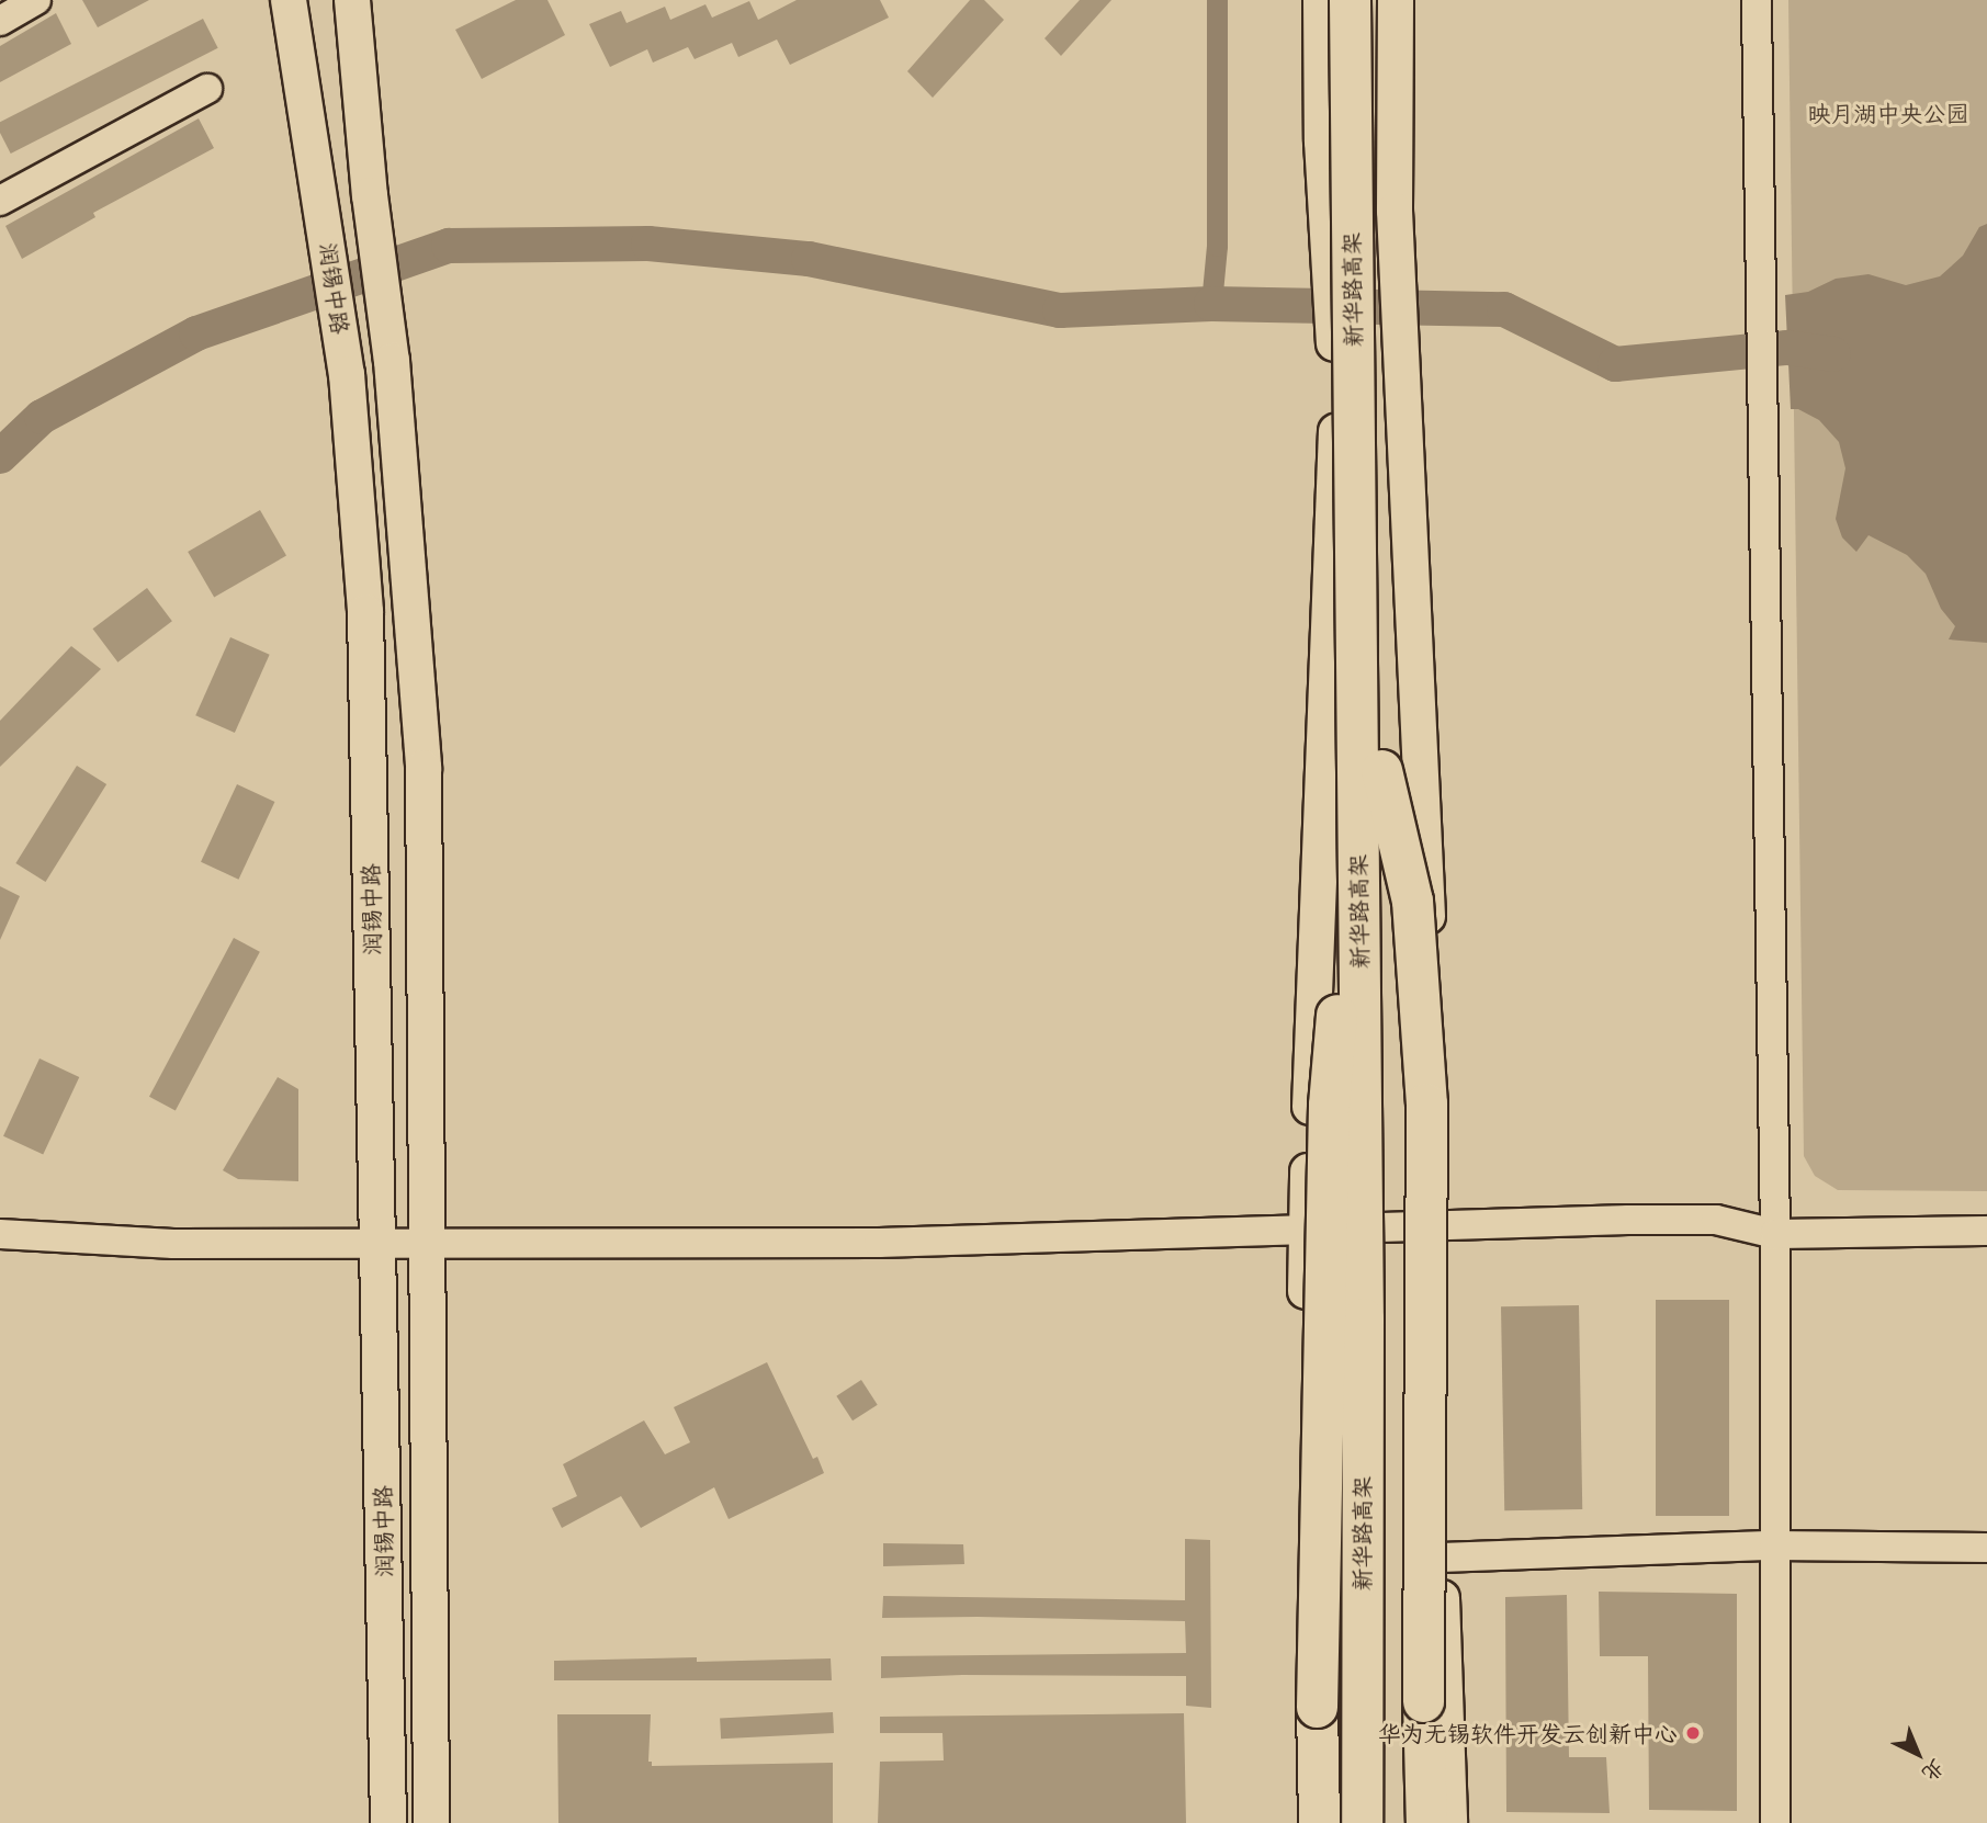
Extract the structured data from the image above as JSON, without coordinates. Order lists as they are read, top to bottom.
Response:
{
  "streets": {
    "highway": ["新华路高架"],
    "main road": ["润锡中路"]
  },
  "parks": ["映月湖中央公园"],
  "places": ["华为无锡软件开发云创新中心"],
  "north": "bottom right"
}
